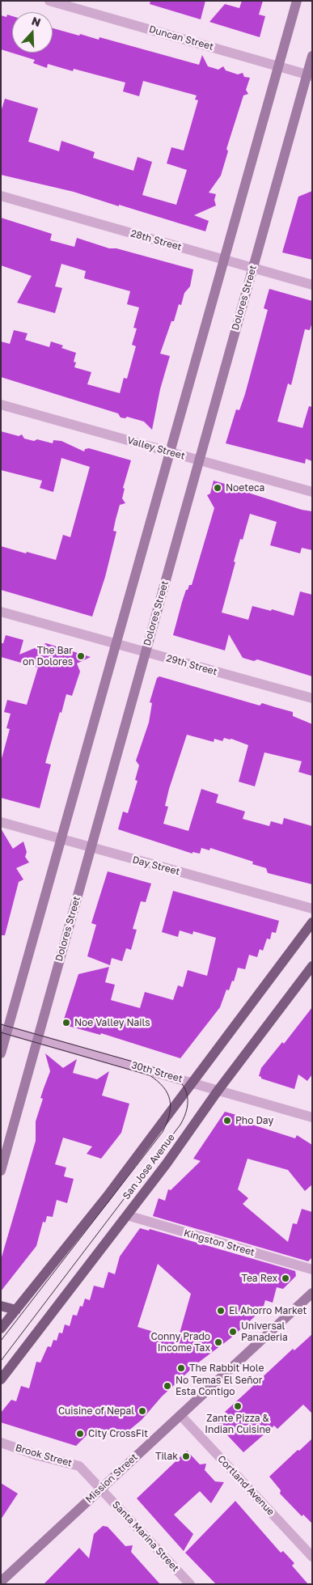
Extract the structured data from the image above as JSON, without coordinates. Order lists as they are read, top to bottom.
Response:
{
  "streets": {
    "main road": ["Dolores Street", "San Jose Avenue", "Mission Street"],
    "street": [
      "Duncan Street",
      "28th Street",
      "Valley Street",
      "29th Street",
      "Day Street",
      "30th Street",
      "Kingston Street",
      "Brook Street",
      "Cortland Avenue",
      "Santa Marina Street"
    ]
  },
  "crossings": [
    ["Duncan Street", "Dolores Street"],
    ["28th Street", "Dolores Street"],
    ["Dolores Street", "Valley Street"],
    ["Dolores Street", "29th Street"],
    ["Dolores Street", "Day Street"],
    ["Dolores Street", "30th Street"],
    ["30th Street", "San Jose Avenue"],
    ["San Jose Avenue", "Kingston Street"],
    ["Brook Street", "Mission Street"],
    ["Brook Street", "Santa Marina Street"],
    ["Mission Street", "Cortland Avenue"],
    ["Mission Street", "Santa Marina Street"]
  ],
  "places": [
    "Noeteca",
    "The Bar on Dolores",
    "Noe Valley Nails",
    "Pho Day",
    "Tea Rex",
    "El Ahorro Market",
    "Universal Panaderia",
    "Conny Prado Income Tax",
    "The Rabbit Hole",
    "No Temas El Señor Esta Contigo",
    "Zante Pizza & Indian Cuisine",
    "Cuisine of Nepal",
    "City CrossFit",
    "Tilak"
  ],
  "north": "top"
}
